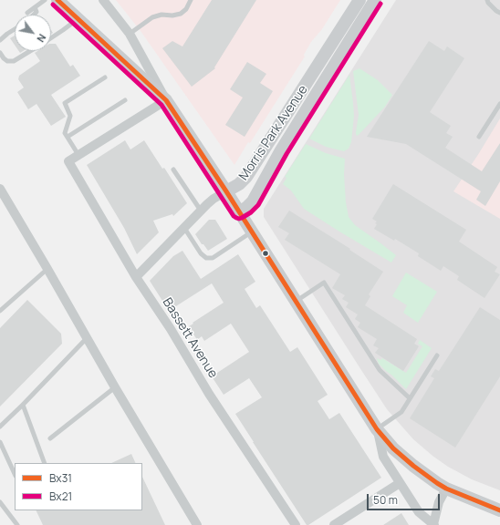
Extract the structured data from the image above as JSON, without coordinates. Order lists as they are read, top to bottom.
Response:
{
  "streets": {
    "main road": ["Morris Park Avenue"],
    "street": ["Bassett Avenue"]
  },
  "crossings": [
    ["Morris Park Avenue", "Bassett Avenue"]
  ],
  "lines": ["transit line Bx31", "transit line Bx21"],
  "legend": ["Bx31", "Bx21"],
  "scale_bar": "50 m",
  "north": "bottom right"
}
